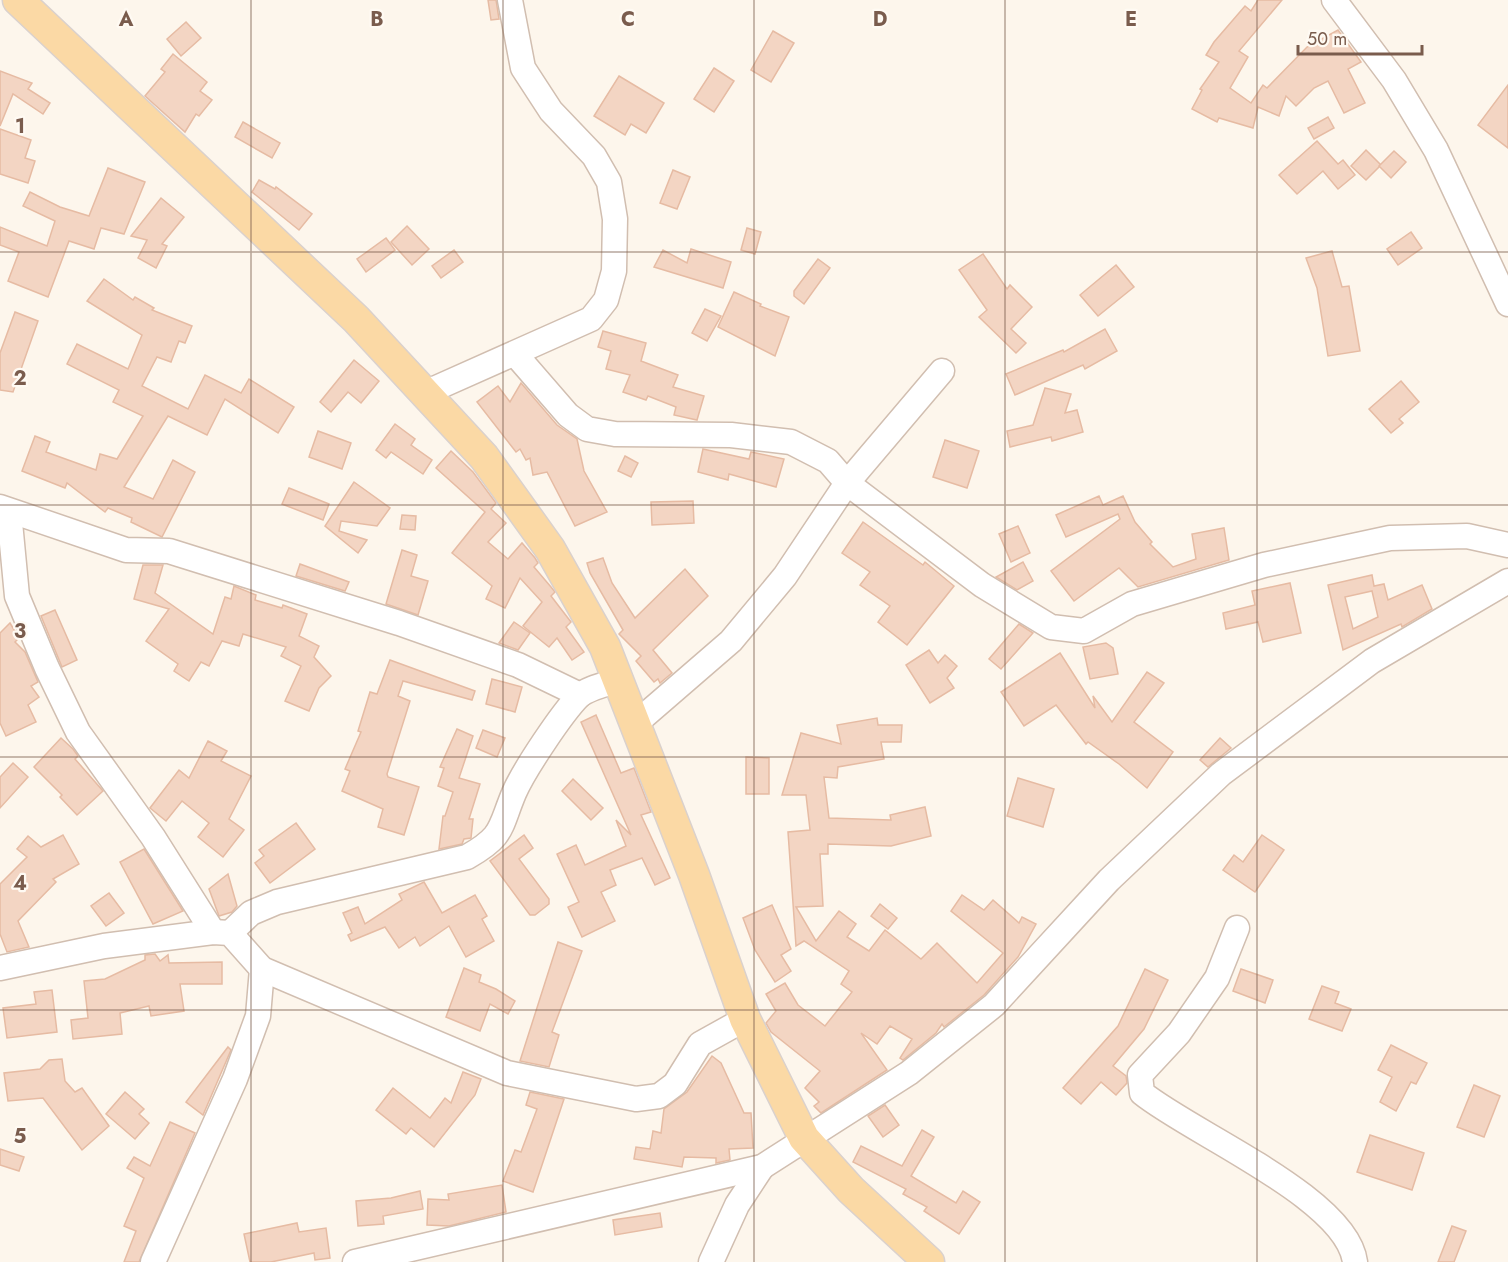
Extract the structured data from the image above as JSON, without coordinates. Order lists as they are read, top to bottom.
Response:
{
  "scale_bar": "50 m",
  "grid": {
    "columns": [
      "A",
      "B",
      "C",
      "D",
      "E"
    ],
    "rows": [
      "1",
      "2",
      "3",
      "4",
      "5"
    ]
  }
}
